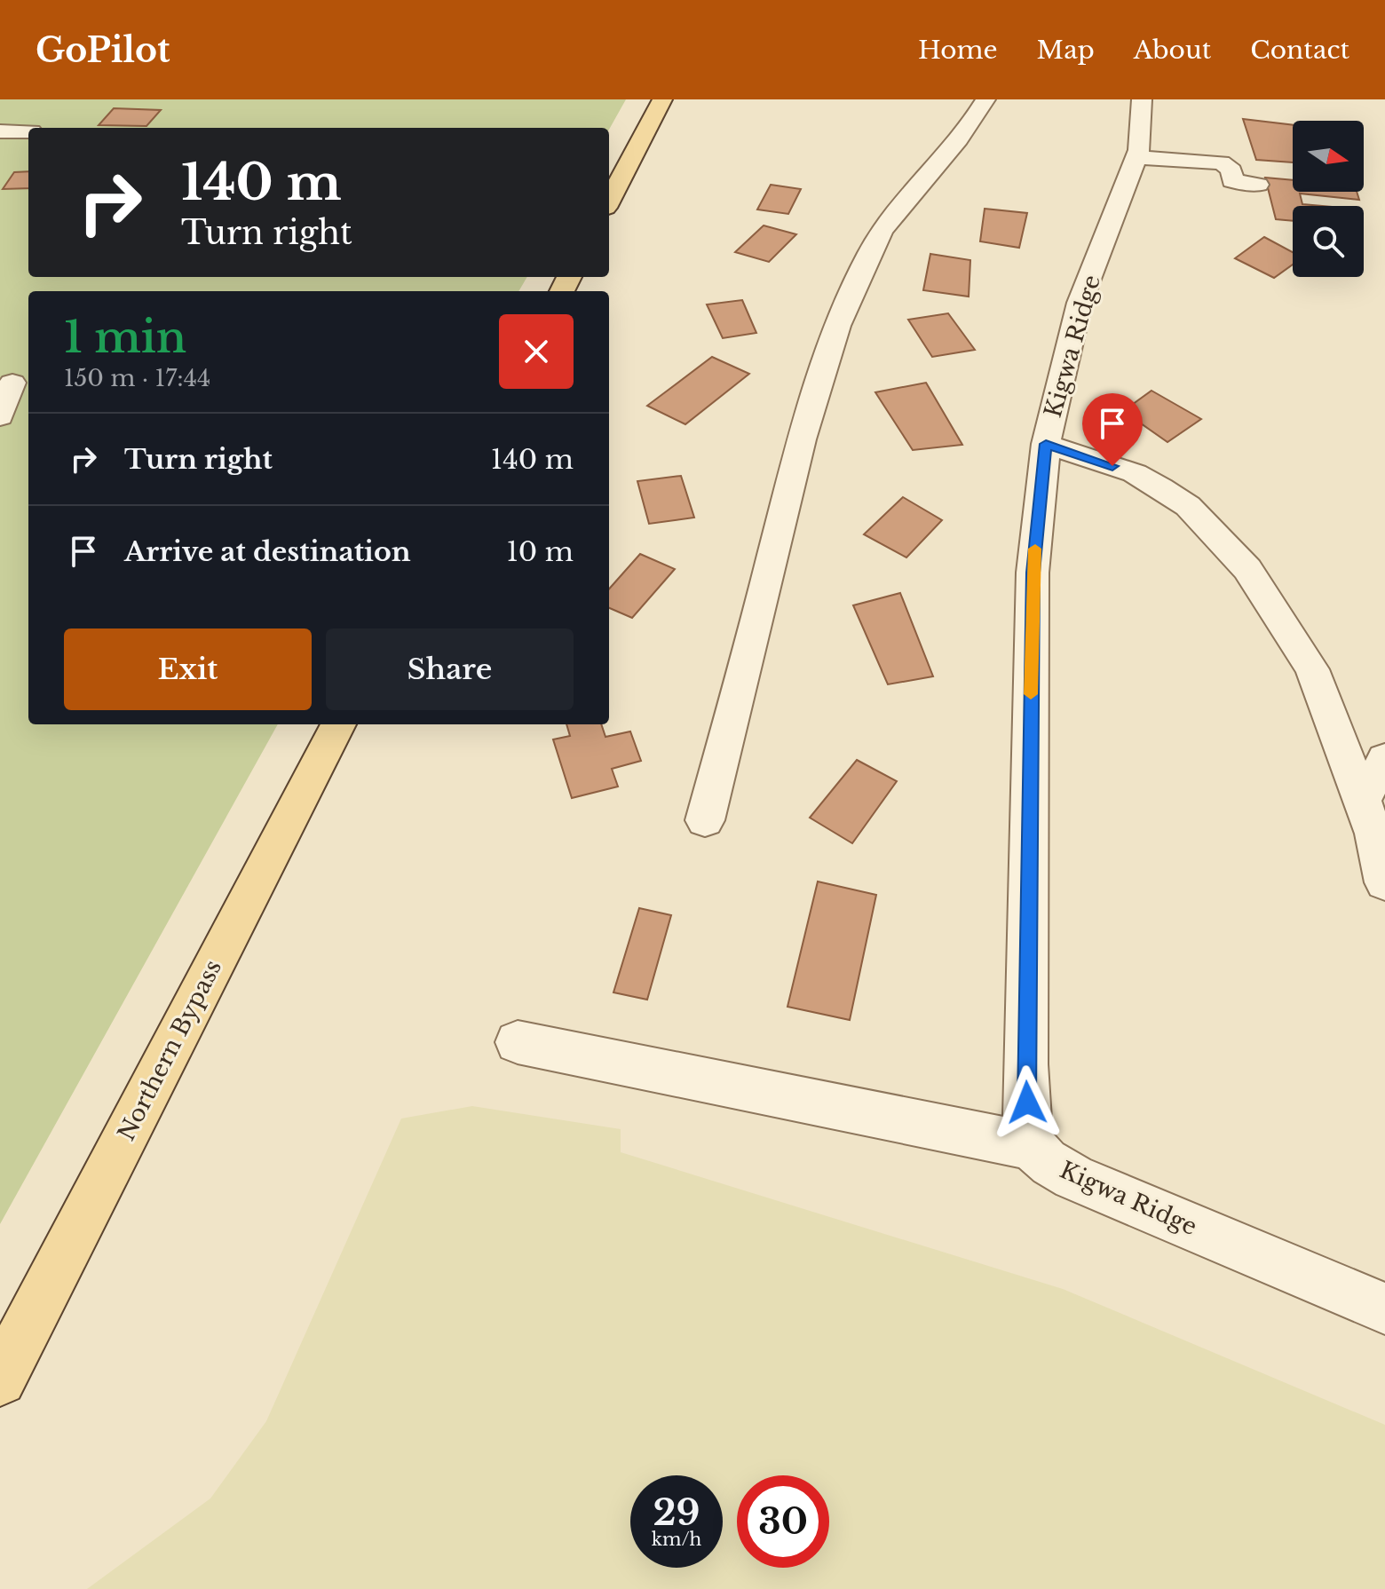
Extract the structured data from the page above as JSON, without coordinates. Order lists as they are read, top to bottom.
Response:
{
  "streets": {
    "main road": ["Northern Bypass"],
    "street": ["Kigwa Ridge"]
  },
  "north": "right",
  "page": {
    "header": "GoPilot",
    "nav": [
      "Home",
      "Map",
      "About",
      "Contact"
    ],
    "turn": ["140 m", "Turn right"],
    "heading": ["1 min", "150 m · 17:44"],
    "list": [
      {
        "name": "Turn right",
        "value": "140 m"
      },
      {
        "name": "Arrive at destination",
        "value": "10 m"
      }
    ],
    "buttons": ["Exit", "Share"],
    "speed": "29 km/h",
    "limit": "30"
  }
}
